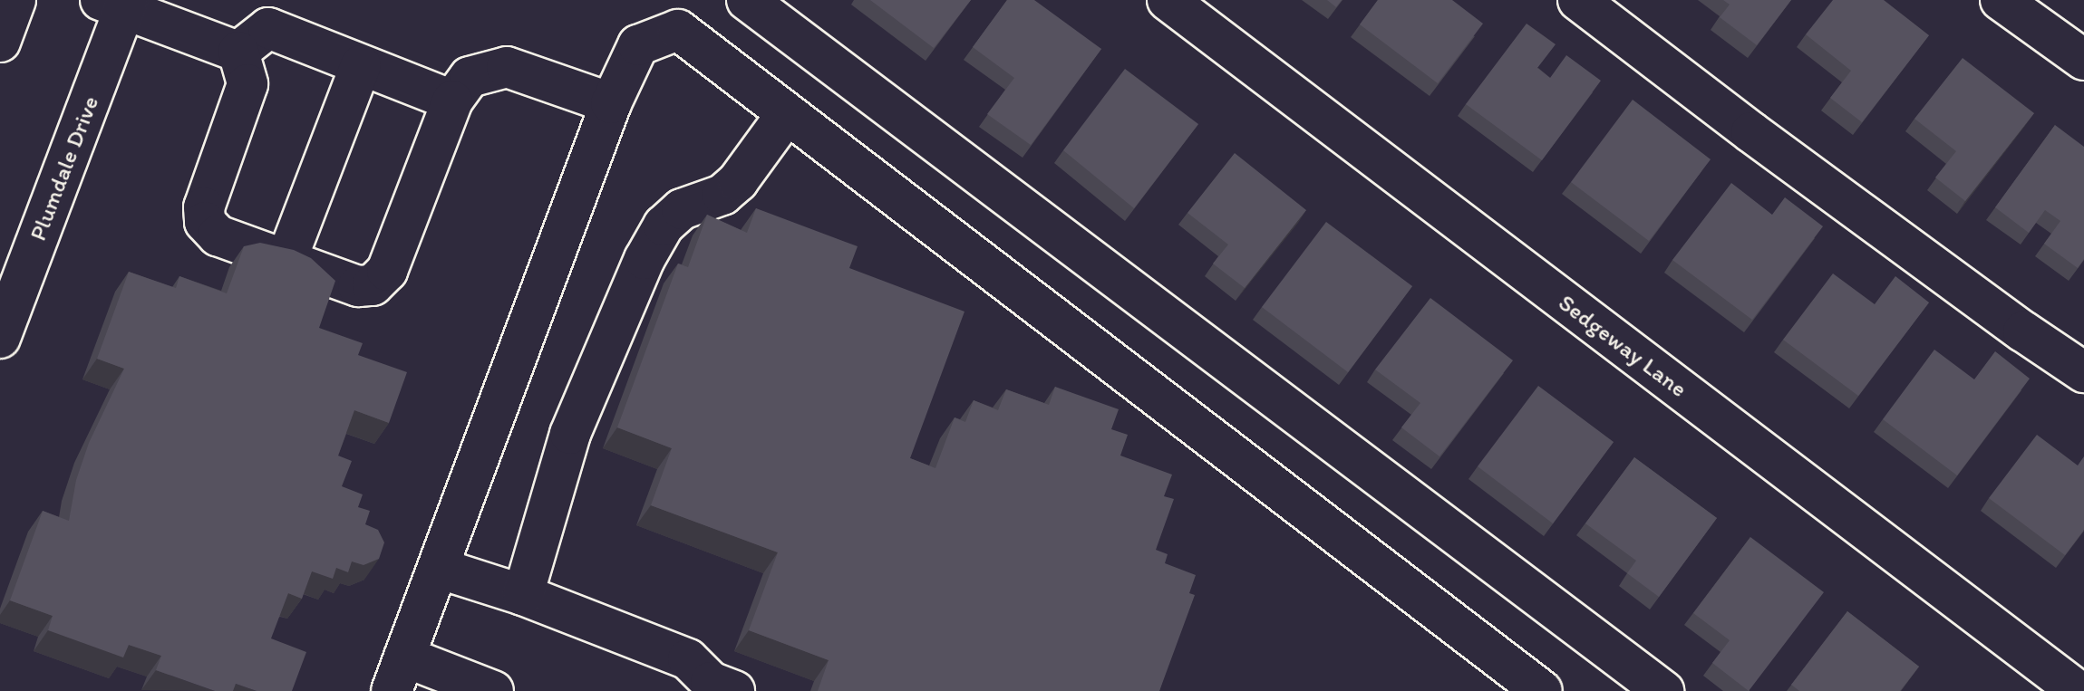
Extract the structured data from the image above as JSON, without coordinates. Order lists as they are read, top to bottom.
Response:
{
  "streets": {
    "street": ["Plumdale Drive", "Sedgeway Lane"]
  }
}
